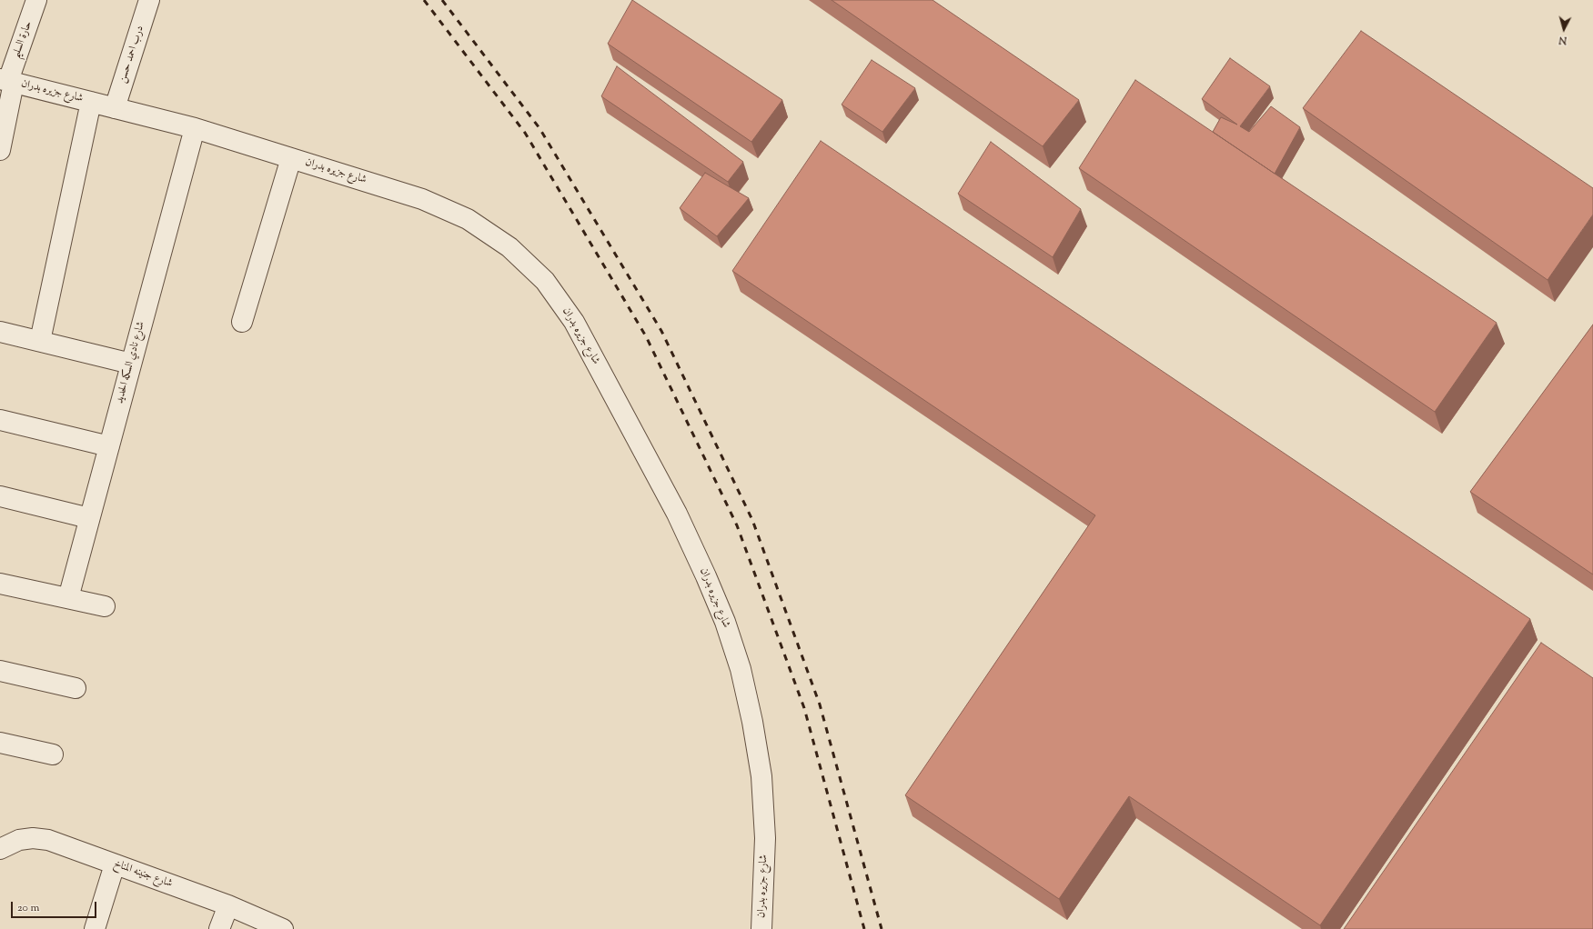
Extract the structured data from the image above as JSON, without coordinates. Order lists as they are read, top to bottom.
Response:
{
  "streets": {
    "street": [
      "حارة السليم",
      "درب احمد حسن",
      "شارع جزيره بدران",
      "شارع نادي السكه الحديد",
      "شارع جنينه المناخ"
    ]
  },
  "crossings": [
    ["حارة السليم", "شارع جزيره بدران"],
    ["درب احمد حسن", "شارع جزيره بدران"],
    ["شارع جزيره بدران", "شارع نادي السكه الحديد"]
  ],
  "scale_bar": "20 m",
  "north": "bottom"
}
